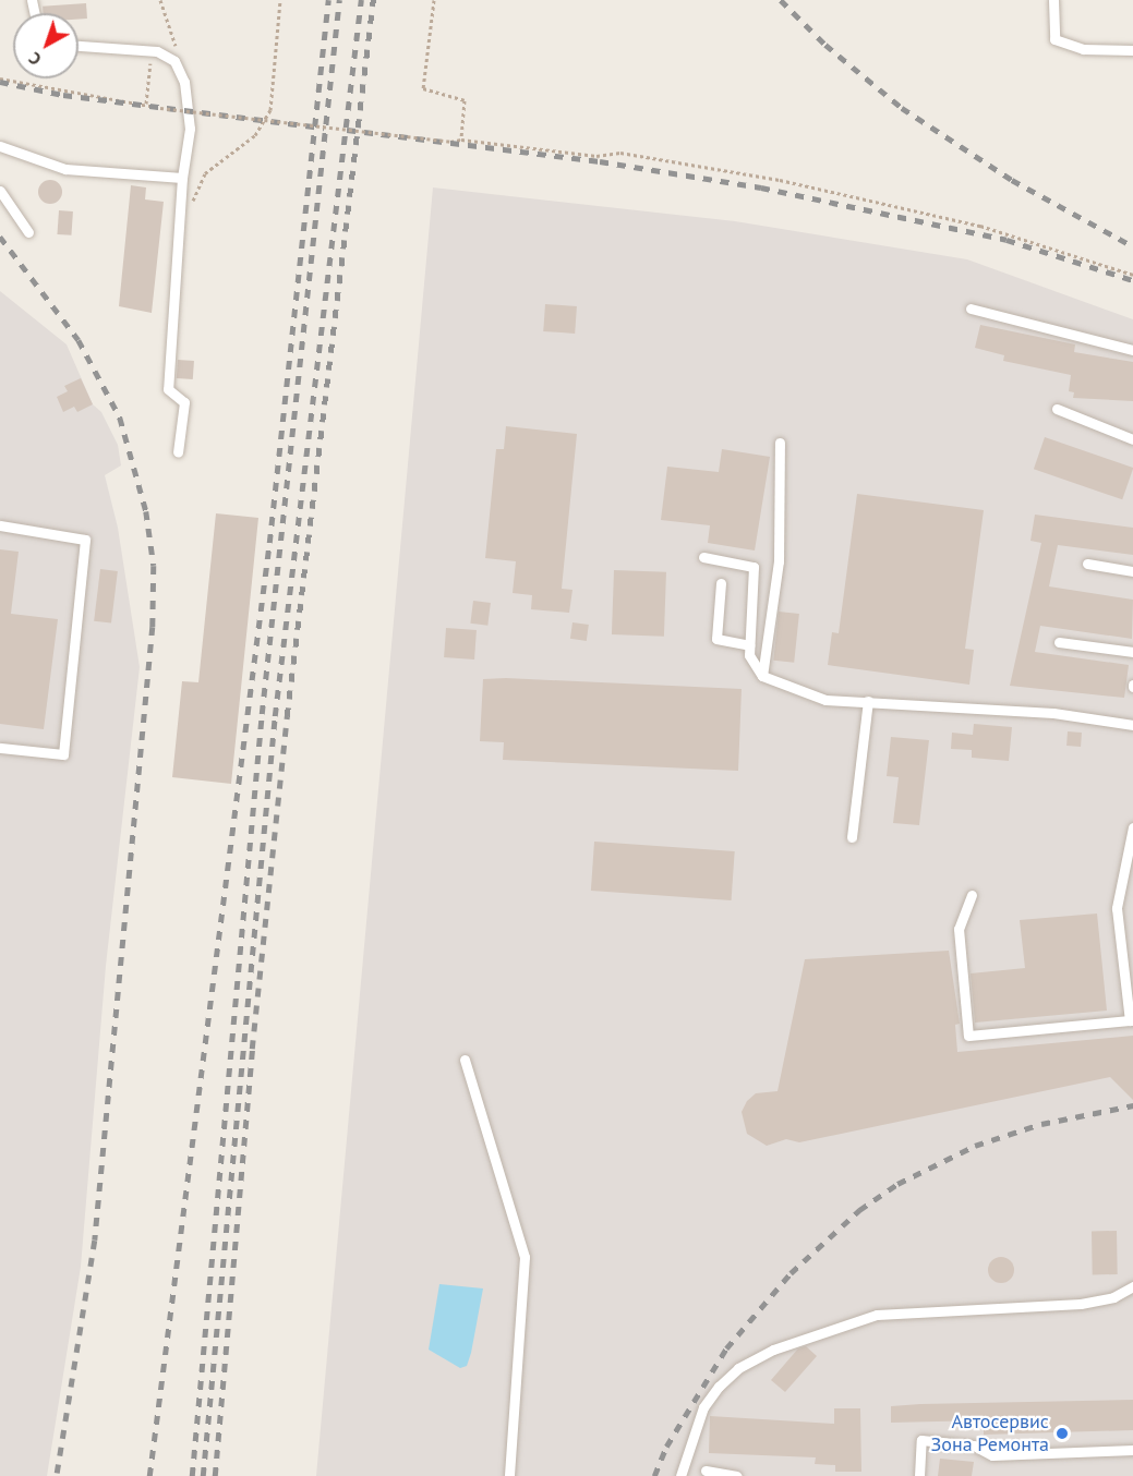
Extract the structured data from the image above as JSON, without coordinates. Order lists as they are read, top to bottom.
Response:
{
  "places": ["Автосервис Зона Ремонта"],
  "north": "bottom left"
}
